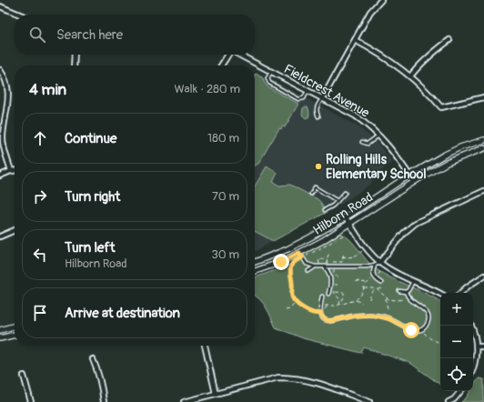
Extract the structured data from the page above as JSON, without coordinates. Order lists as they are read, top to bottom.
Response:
{
  "streets": {
    "street": ["Fieldcrest Avenue", "Hilborn Road"]
  },
  "crossings": [
    ["Fieldcrest Avenue", "Hilborn Road"]
  ],
  "places": ["Rolling Hills Elementary School"],
  "page": {
    "search": "Search here",
    "heading": ["4 min", "Walk · 280 m"],
    "list": [
      ["Continue", "180 m"],
      ["Turn right", "70 m"],
      ["Turn left", "Hilborn Road", "30 m"],
      "Arrive at destination"
    ],
    "map_buttons": ["+", "−"]
  }
}
